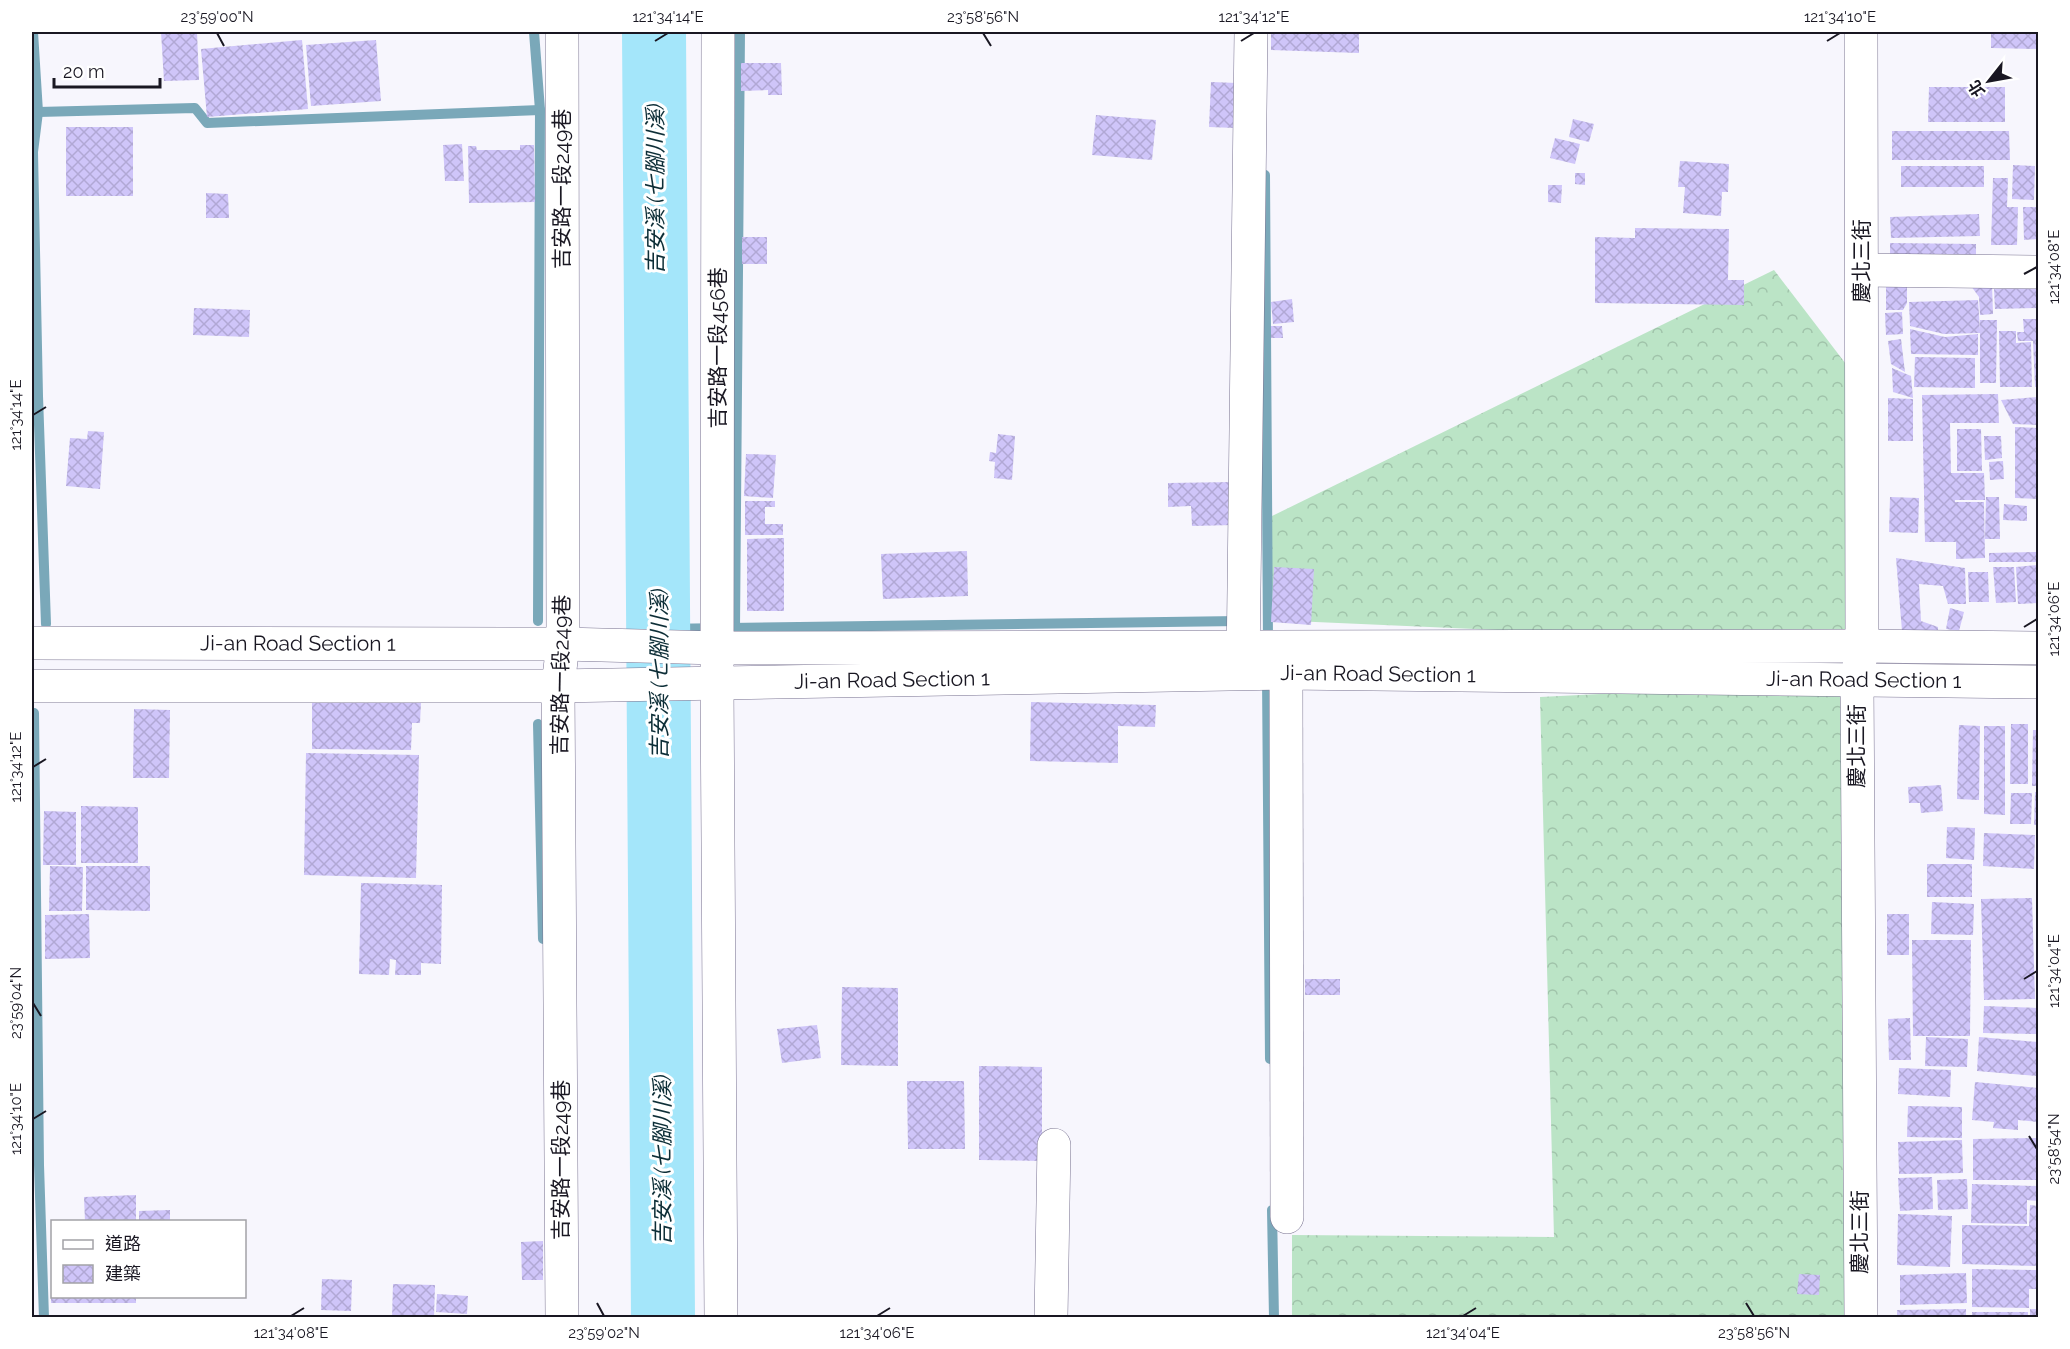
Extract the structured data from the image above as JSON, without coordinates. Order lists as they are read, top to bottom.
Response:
{
  "streets": {
    "street": [
      "吉安路一段249巷",
      "慶北三街",
      "吉安路一段456巷",
      "Ji-an Road Section 1"
    ]
  },
  "crossings": [
    ["吉安路一段249巷", "Ji-an Road Section 1"],
    ["慶北三街", "Ji-an Road Section 1"],
    ["吉安路一段456巷", "Ji-an Road Section 1"]
  ],
  "water": ["吉安溪 (七腳川溪)"],
  "legend": ["道路", "建築"],
  "scale_bar": "20 m",
  "north": "bottom left",
  "coordinates": [
    "23°59'00\"N",
    "121°34'14\"E",
    "23°58'56\"N",
    "121°34'12\"E",
    "121°34'10\"E",
    "121°34'08\"E",
    "121°34'06\"E",
    "121°34'04\"E",
    "23°59'04\"N",
    "23°58'54\"N",
    "23°59'02\"N"
  ]
}
